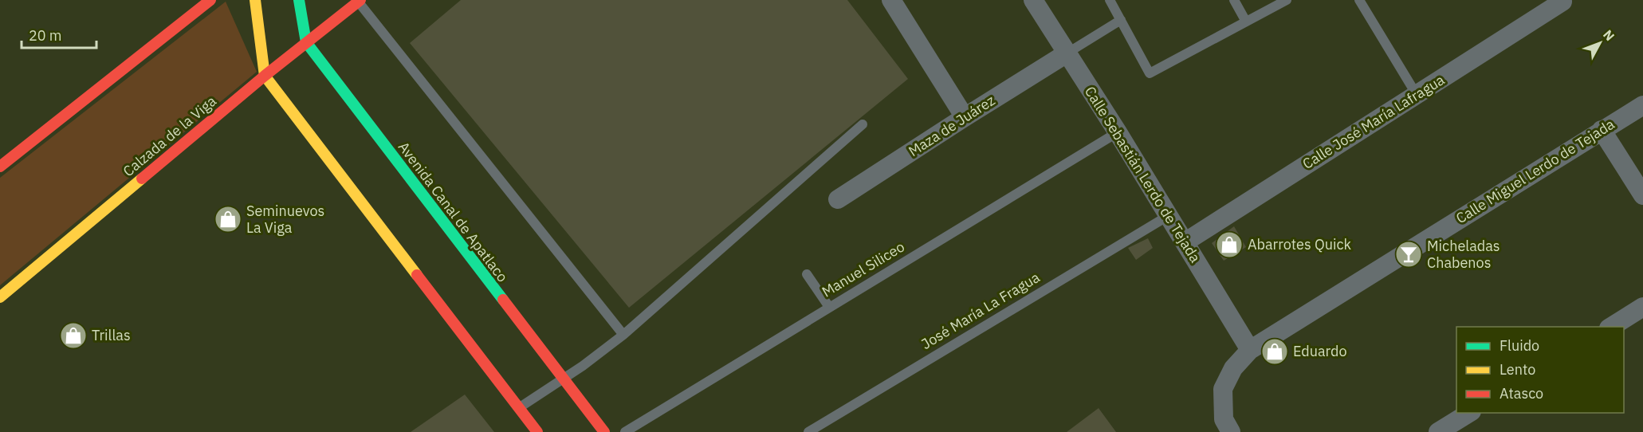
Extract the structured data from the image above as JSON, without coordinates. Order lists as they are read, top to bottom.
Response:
{
  "streets": {
    "street": [
      "Calle José María Lafragua",
      "Maza de Juárez",
      "Calzada de la Viga",
      "Calle Miguel Lerdo de Tejada",
      "Calle Sebastián Lerdo de Tejada",
      "Avenida Canal de Apatlaco"
    ],
    "lane": ["Manuel Siliceo", "José María La Fragua"]
  },
  "crossings": [
    ["Calle José María Lafragua", "Calle Sebastián Lerdo de Tejada"],
    ["Maza de Juárez", "Calle Sebastián Lerdo de Tejada"],
    ["Calzada de la Viga", "Avenida Canal de Apatlaco"],
    ["Calle Miguel Lerdo de Tejada", "Calle Sebastián Lerdo de Tejada"],
    ["Calle Sebastián Lerdo de Tejada", "Manuel Siliceo"],
    ["Calle Sebastián Lerdo de Tejada", "José María La Fragua"]
  ],
  "places": {
    "shop": [
      "Seminuevos La Viga",
      "Abarrotes Quick",
      "Trillas",
      "Eduardo"
    ],
    "bar": ["Micheladas Chabenos"]
  },
  "legend": ["Fluido", "Lento", "Atasco"],
  "scale_bar": "20 m",
  "north": "top right"
}
